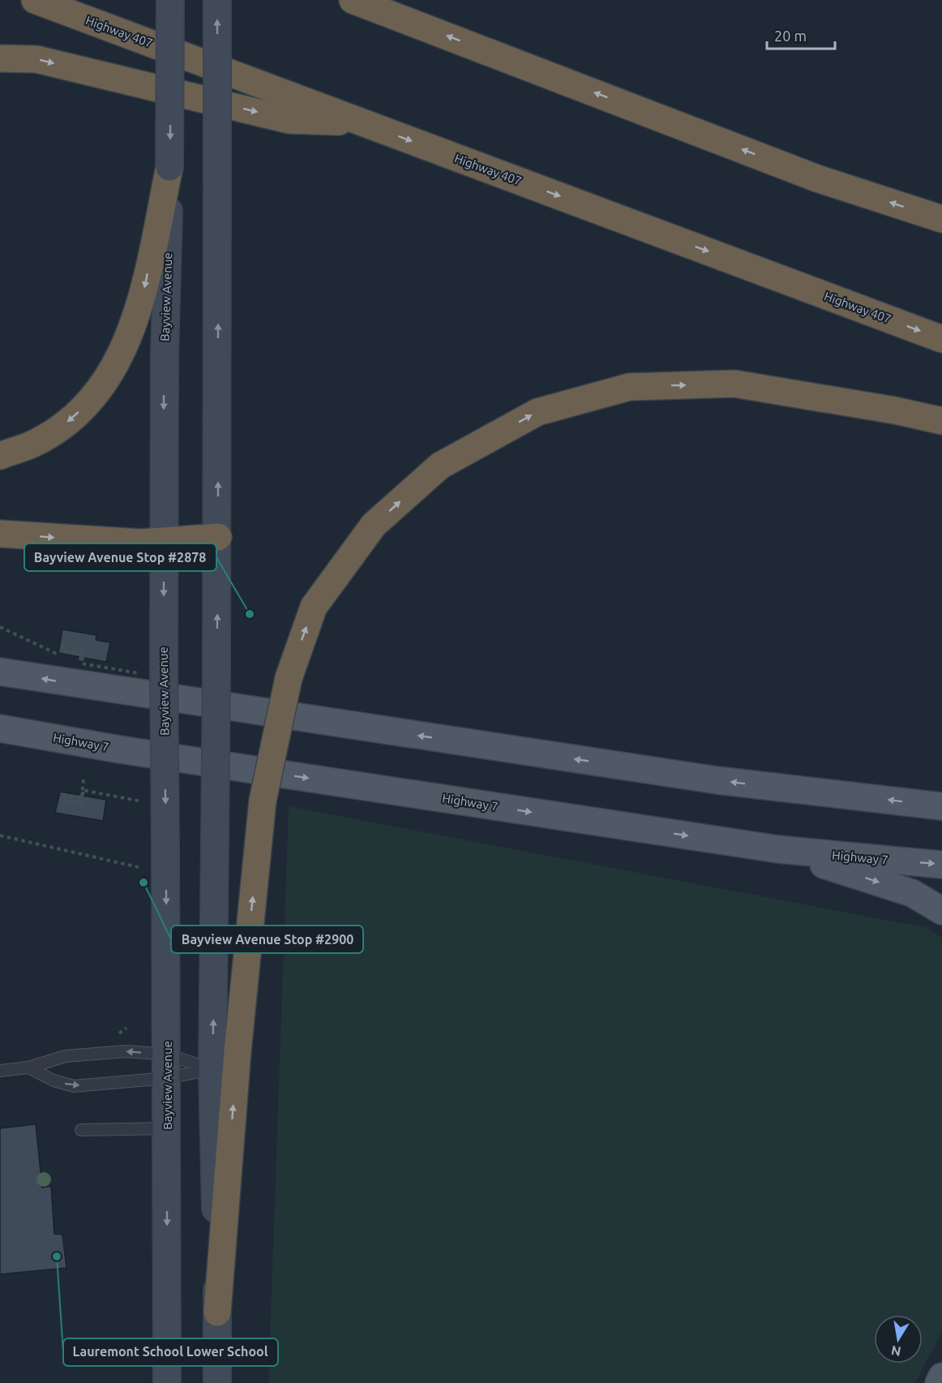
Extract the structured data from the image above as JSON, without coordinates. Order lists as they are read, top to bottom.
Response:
{
  "streets": {
    "highway": ["Highway 407"],
    "main road": ["Bayview Avenue", "Highway 7"]
  },
  "places": ["Bayview Avenue Stop #2878", "Bayview Avenue Stop #2900", "Lauremont School Lower School"],
  "scale_bar": "20 m",
  "north": "bottom"
}
